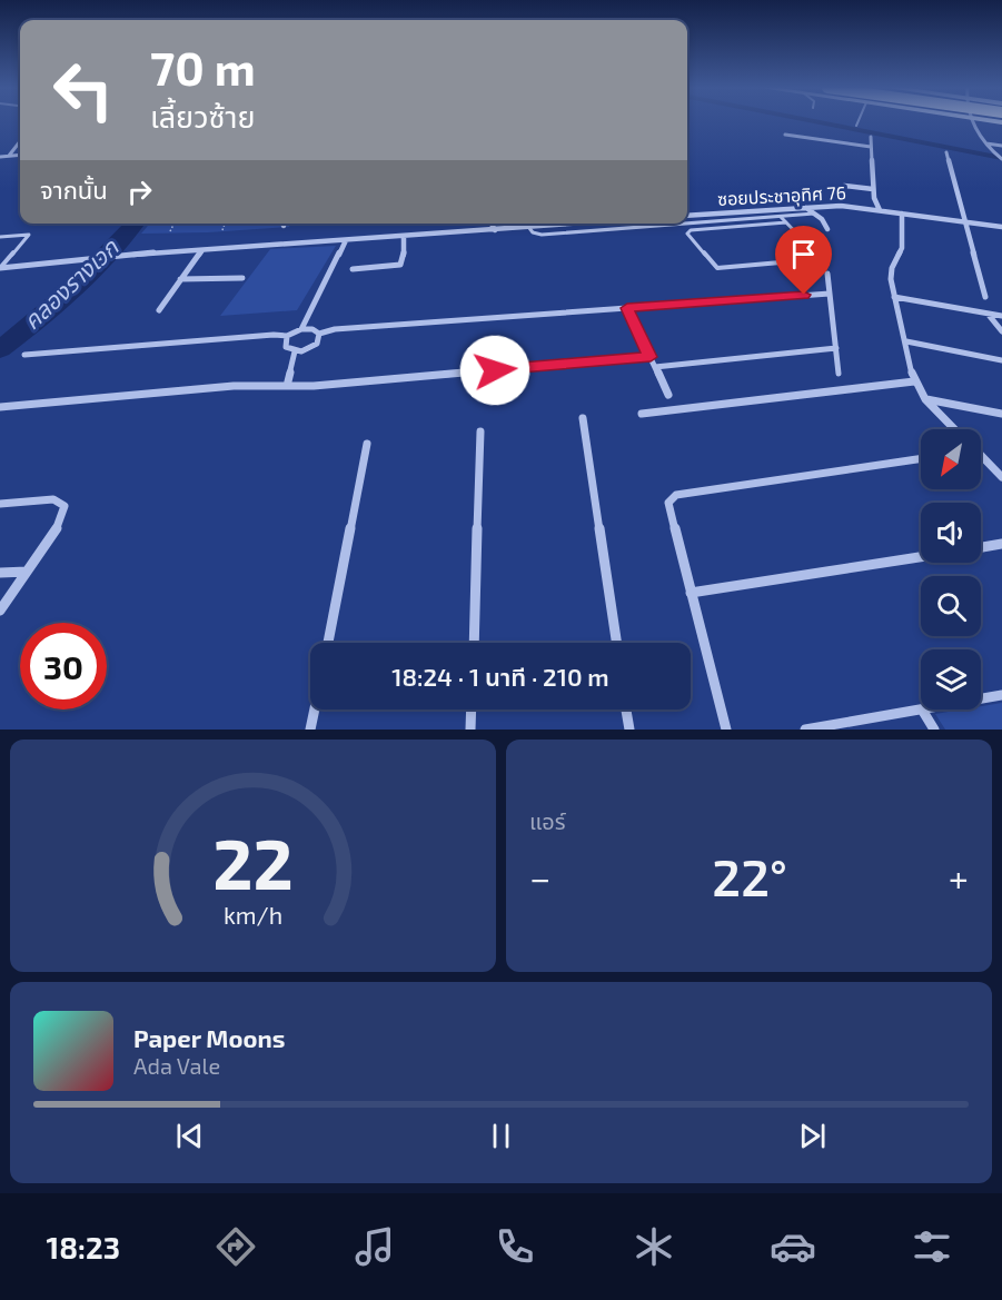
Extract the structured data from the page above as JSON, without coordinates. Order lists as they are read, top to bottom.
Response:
{
  "streets": {
    "street": ["ซอยประชาอุทิศ 76"]
  },
  "water": ["คลองรางเวก"],
  "north": "bottom left",
  "page": {
    "turn": ["70 m", "เลี้ยวซ้าย"],
    "then": "จากนั้น",
    "limit": "30",
    "trip": "18:24 · 1 นาที · 210 m",
    "tile": "แอร์",
    "heat": ["−", "22°", "+"],
    "song": ["Paper Moons", "Ada Vale"],
    "tabs": "18:23",
    "gauge": ["22", "km/h"]
  }
}
